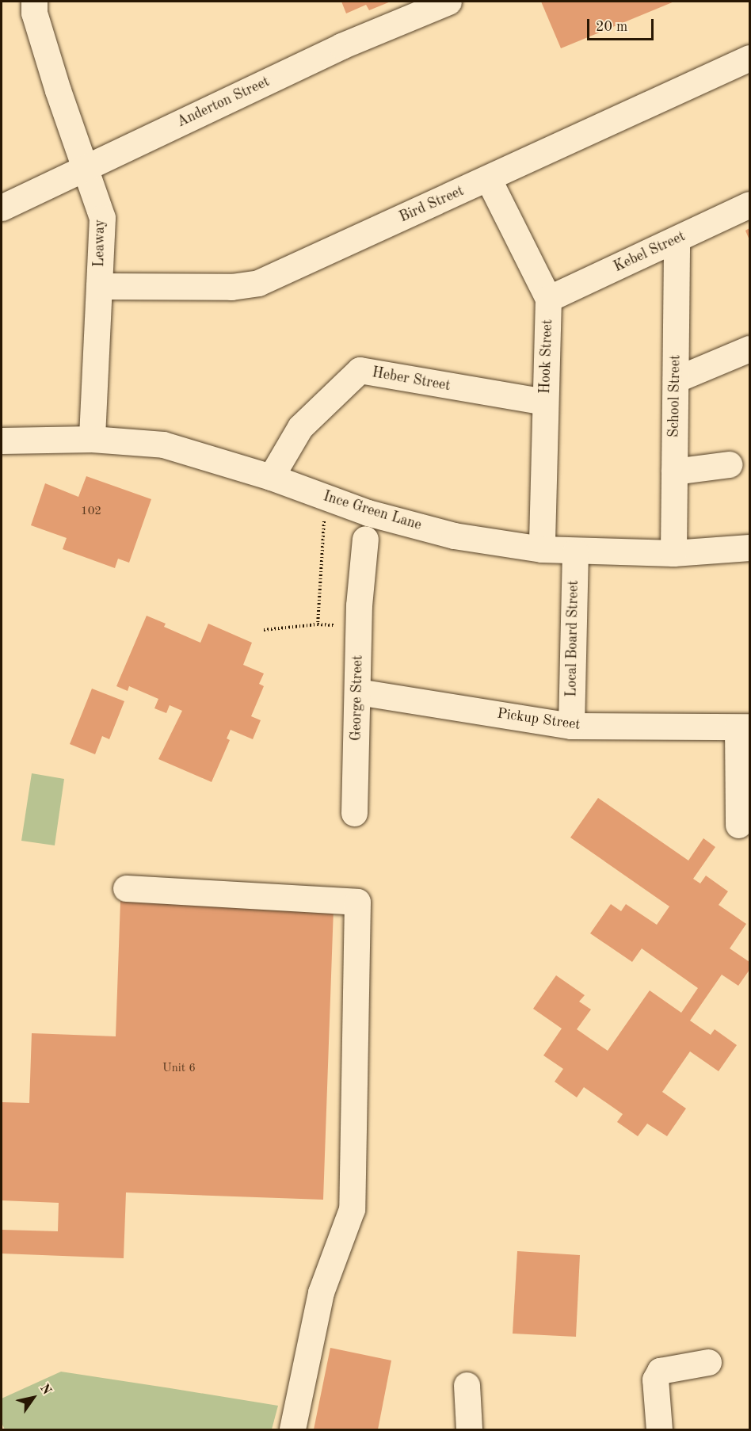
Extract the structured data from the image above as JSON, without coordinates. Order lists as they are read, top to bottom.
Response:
{
  "streets": {
    "street": [
      "Anderton Street",
      "Bird Street",
      "Leaway",
      "Kebel Street",
      "Hook Street",
      "Heber Street",
      "School Street",
      "Ince Green Lane",
      "Local Board Street",
      "George Street",
      "Pickup Street"
    ]
  },
  "crossings": [
    ["Anderton Street", "Leaway"],
    ["Bird Street", "Leaway"],
    ["Bird Street", "Hook Street"],
    ["Leaway", "Ince Green Lane"],
    ["Kebel Street", "Hook Street"],
    ["Kebel Street", "School Street"],
    ["Hook Street", "Heber Street"],
    ["Hook Street", "Ince Green Lane"],
    ["Heber Street", "Ince Green Lane"],
    ["School Street", "Ince Green Lane"],
    ["Ince Green Lane", "Local Board Street"],
    ["Local Board Street", "Pickup Street"],
    ["George Street", "Pickup Street"]
  ],
  "house_numbers": ["102", "Unit 6"],
  "scale_bar": "20 m",
  "north": "top right"
}
